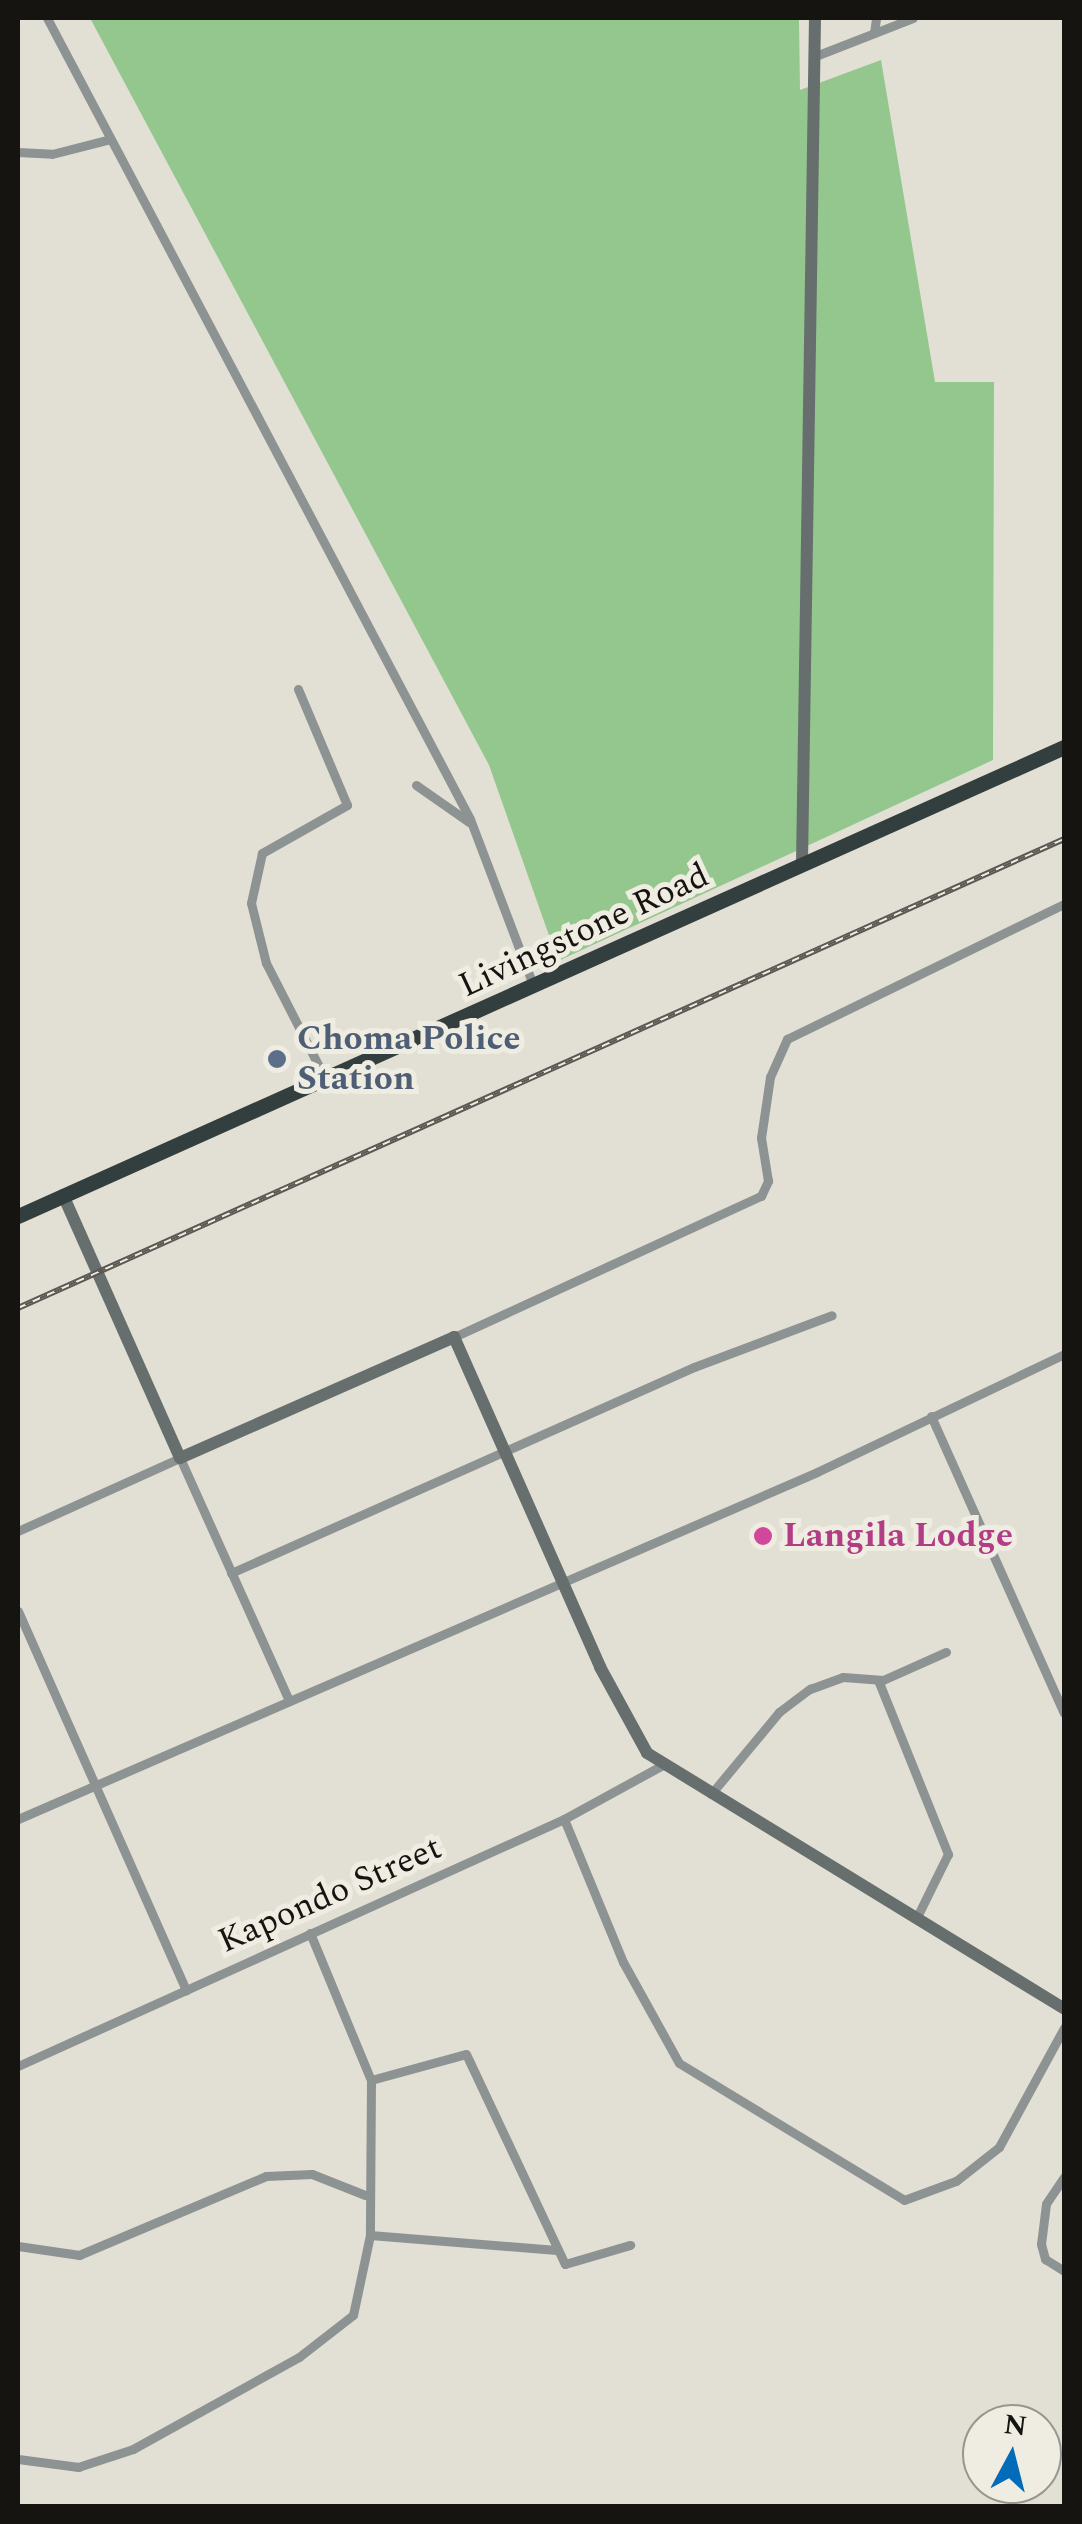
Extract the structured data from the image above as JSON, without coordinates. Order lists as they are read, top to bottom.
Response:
{
  "streets": {
    "highway": ["Livingstone Road"],
    "street": ["Kapondo Street"]
  },
  "places": ["Choma Police Station", "Langila Lodge"],
  "north": "top"
}
